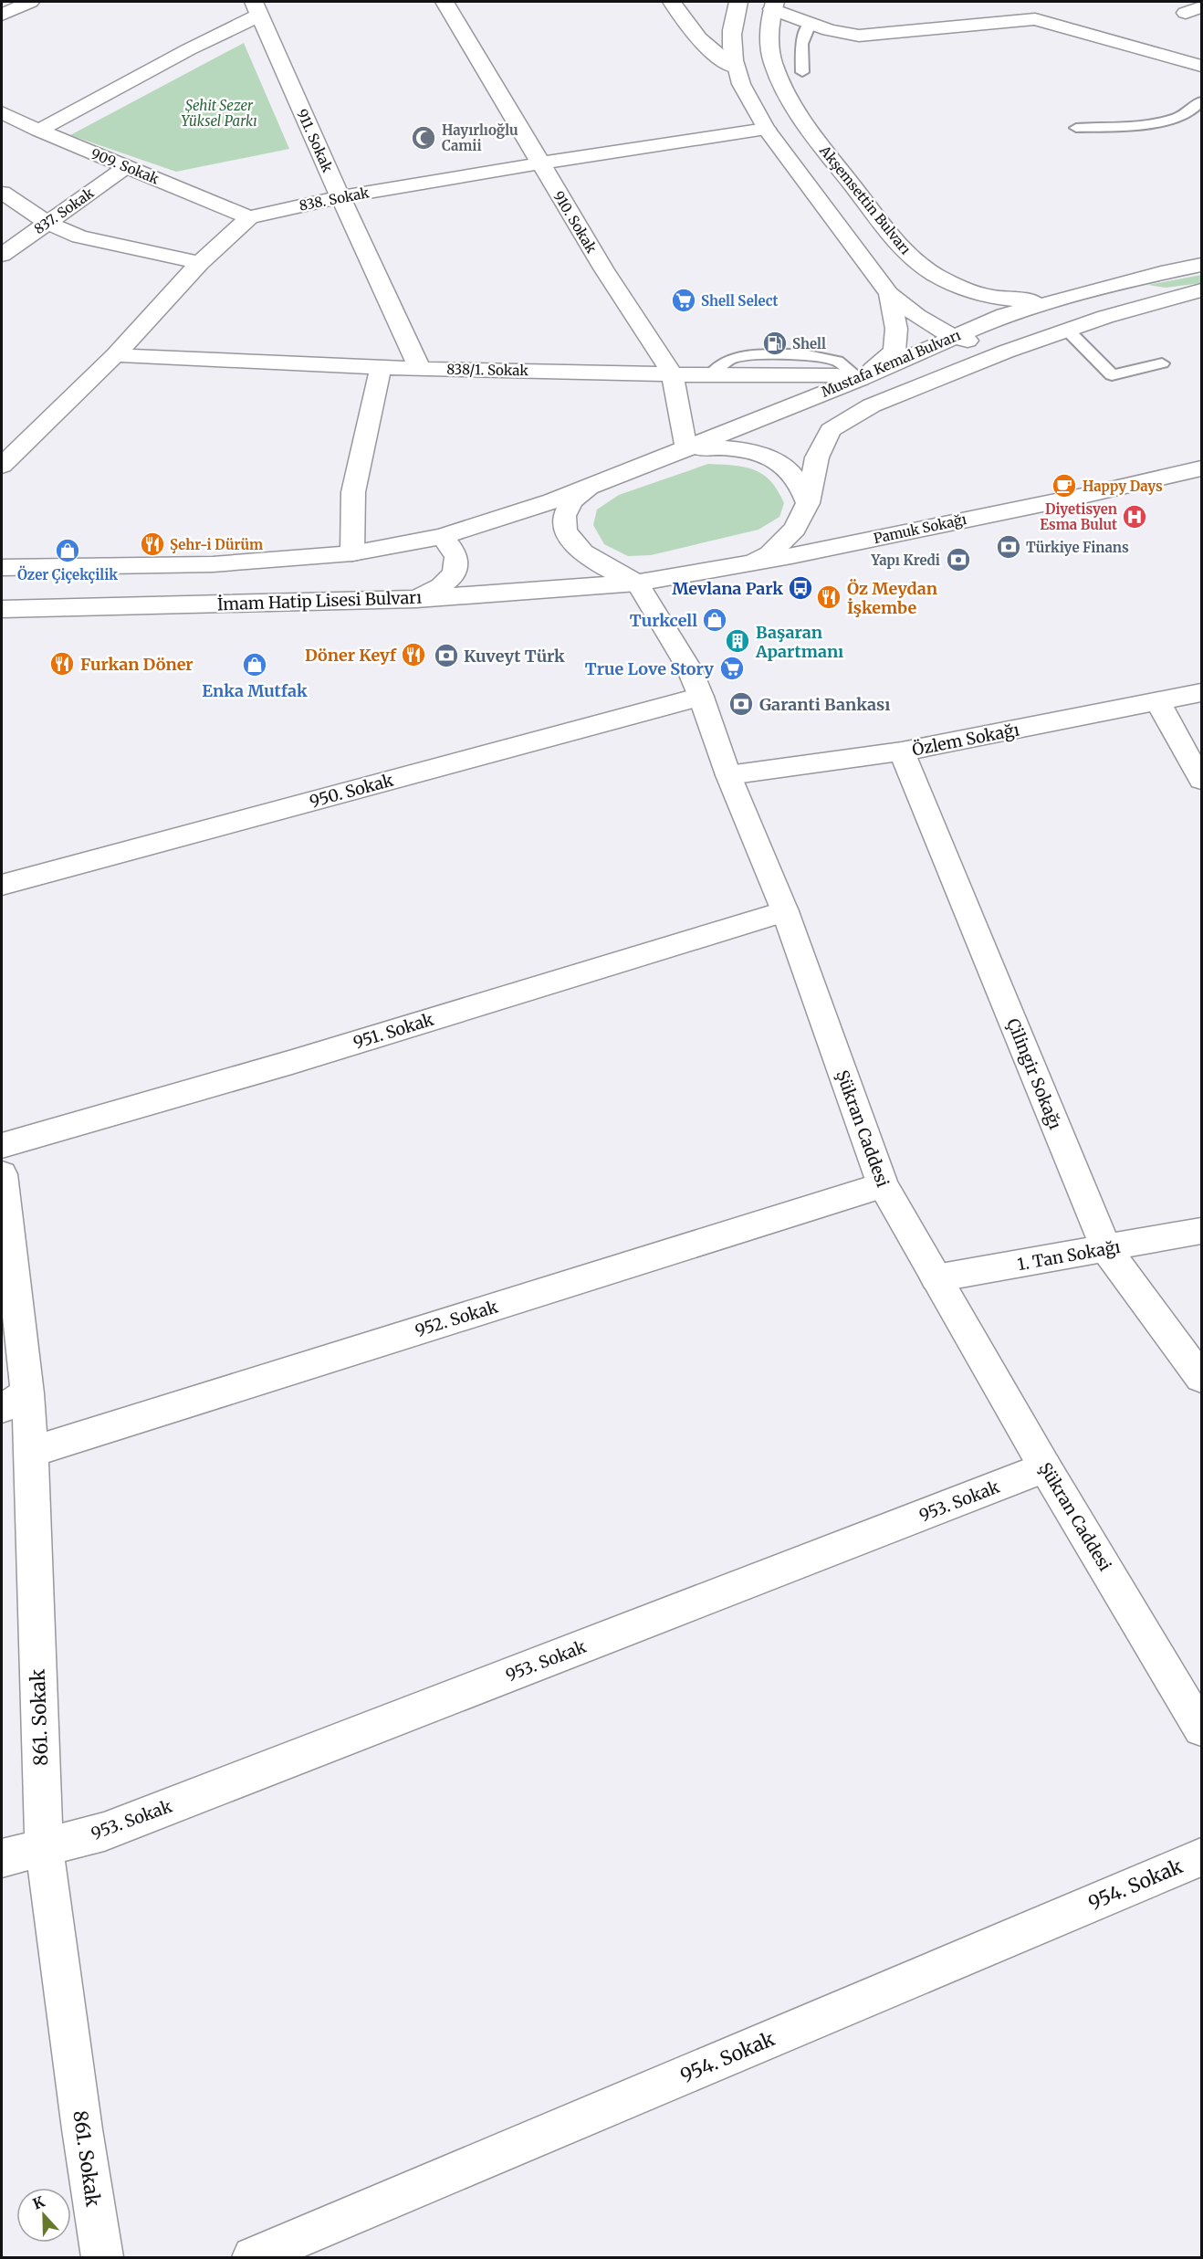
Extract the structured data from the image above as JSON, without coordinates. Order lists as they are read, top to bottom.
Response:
{
  "streets": {
    "street": [
      "911. Sokak",
      "909. Sokak",
      "838. Sokak",
      "Akşemsettin Bulvarı",
      "837. Sokak",
      "910. Sokak",
      "Mustafa Kemal Bulvarı",
      "838/1. Sokak",
      "Pamuk Sokağı",
      "İmam Hatip Lisesi Bulvarı",
      "Özlem Sokağı",
      "950. Sokak",
      "951. Sokak",
      "Çilingir Sokağı",
      "Şükran Caddesi",
      "1. Tan Sokağı",
      "952. Sokak",
      "953. Sokak",
      "861. Sokak",
      "954. Sokak"
    ]
  },
  "crossings": [
    ["911. Sokak", "838. Sokak"],
    ["911. Sokak", "838/1. Sokak"],
    ["909. Sokak", "838. Sokak"],
    ["909. Sokak", "837. Sokak"],
    ["838. Sokak", "Akşemsettin Bulvarı"],
    ["838. Sokak", "910. Sokak"],
    ["Akşemsettin Bulvarı", "Mustafa Kemal Bulvarı"],
    ["910. Sokak", "Mustafa Kemal Bulvarı"],
    ["910. Sokak", "838/1. Sokak"],
    ["Mustafa Kemal Bulvarı", "838/1. Sokak"],
    ["Mustafa Kemal Bulvarı", "Pamuk Sokağı"],
    ["Pamuk Sokağı", "İmam Hatip Lisesi Bulvarı"],
    ["Pamuk Sokağı", "Şükran Caddesi"],
    ["İmam Hatip Lisesi Bulvarı", "Şükran Caddesi"],
    ["Özlem Sokağı", "Çilingir Sokağı"],
    ["Özlem Sokağı", "Şükran Caddesi"],
    ["950. Sokak", "Şükran Caddesi"],
    ["951. Sokak", "Şükran Caddesi"],
    ["Çilingir Sokağı", "1. Tan Sokağı"],
    ["Şükran Caddesi", "1. Tan Sokağı"],
    ["Şükran Caddesi", "952. Sokak"],
    ["Şükran Caddesi", "953. Sokak"],
    ["952. Sokak", "861. Sokak"],
    ["953. Sokak", "861. Sokak"]
  ],
  "parks": ["Şehit Sezer Yüksel Parkı"],
  "places": {
    "mosque": ["Hayırlıoğlu Camii"],
    "supermarket": ["Shell Select", "True Love Story"],
    "fuel station": ["Shell"],
    "cafe": ["Happy Days"],
    "hospital": ["Diyetisyen Esma Bulut"],
    "restaurant": [
      "Şehr-i Dürüm",
      "Öz Meydan İşkembe",
      "Döner Keyf",
      "Furkan Döner"
    ],
    "bank": [
      "Türkiye Finans",
      "Yapı Kredi",
      "Kuveyt Türk",
      "Garanti Bankası"
    ],
    "shop": ["Özer Çiçekçilik", "Turkcell", "Enka Mutfak"],
    "bus stop": ["Mevlana Park"],
    "building": ["Başaran Apartmanı"]
  },
  "north": "top"
}
